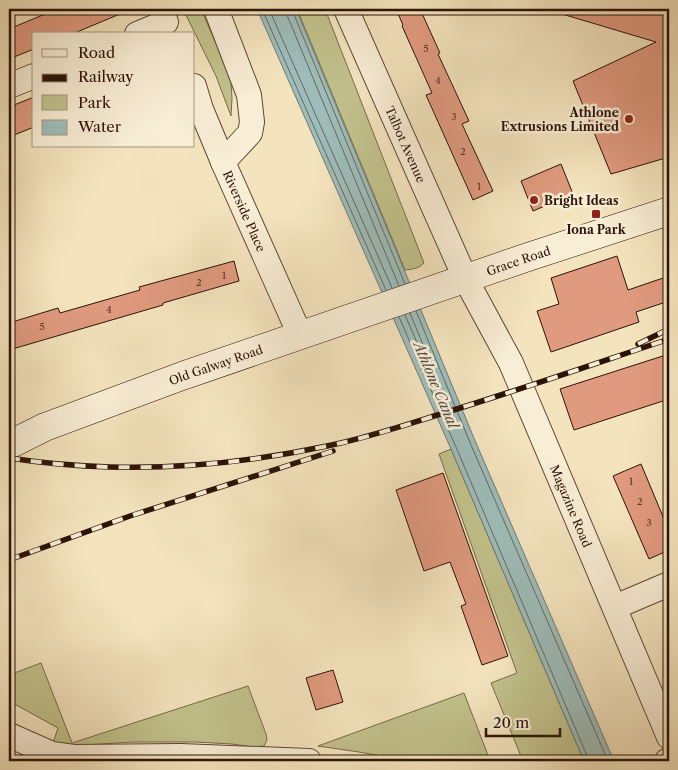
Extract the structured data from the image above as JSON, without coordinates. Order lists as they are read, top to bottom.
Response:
{
  "streets": {
    "main road": ["Grace Road", "Old Galway Road"],
    "street": ["Talbot Avenue", "Riverside Place", "Magazine Road"]
  },
  "crossings": [
    ["Talbot Avenue", "Grace Road"],
    ["Talbot Avenue", "Magazine Road"],
    ["Riverside Place", "Old Galway Road"],
    ["Grace Road", "Old Galway Road"],
    ["Grace Road", "Magazine Road"]
  ],
  "water": ["Athlone Canal"],
  "places": {
    "other": ["Athlone Extrusions Limited", "Bright Ideas"],
    "transit": ["Iona Park"]
  },
  "house_numbers": [
    "5",
    "4",
    "3",
    "2",
    "1",
    "1",
    "2",
    "4",
    "5",
    "1",
    "2",
    "3"
  ],
  "legend": [
    "Road",
    "Railway",
    "Park",
    "Water"
  ],
  "scale_bar": "20 m"
}
